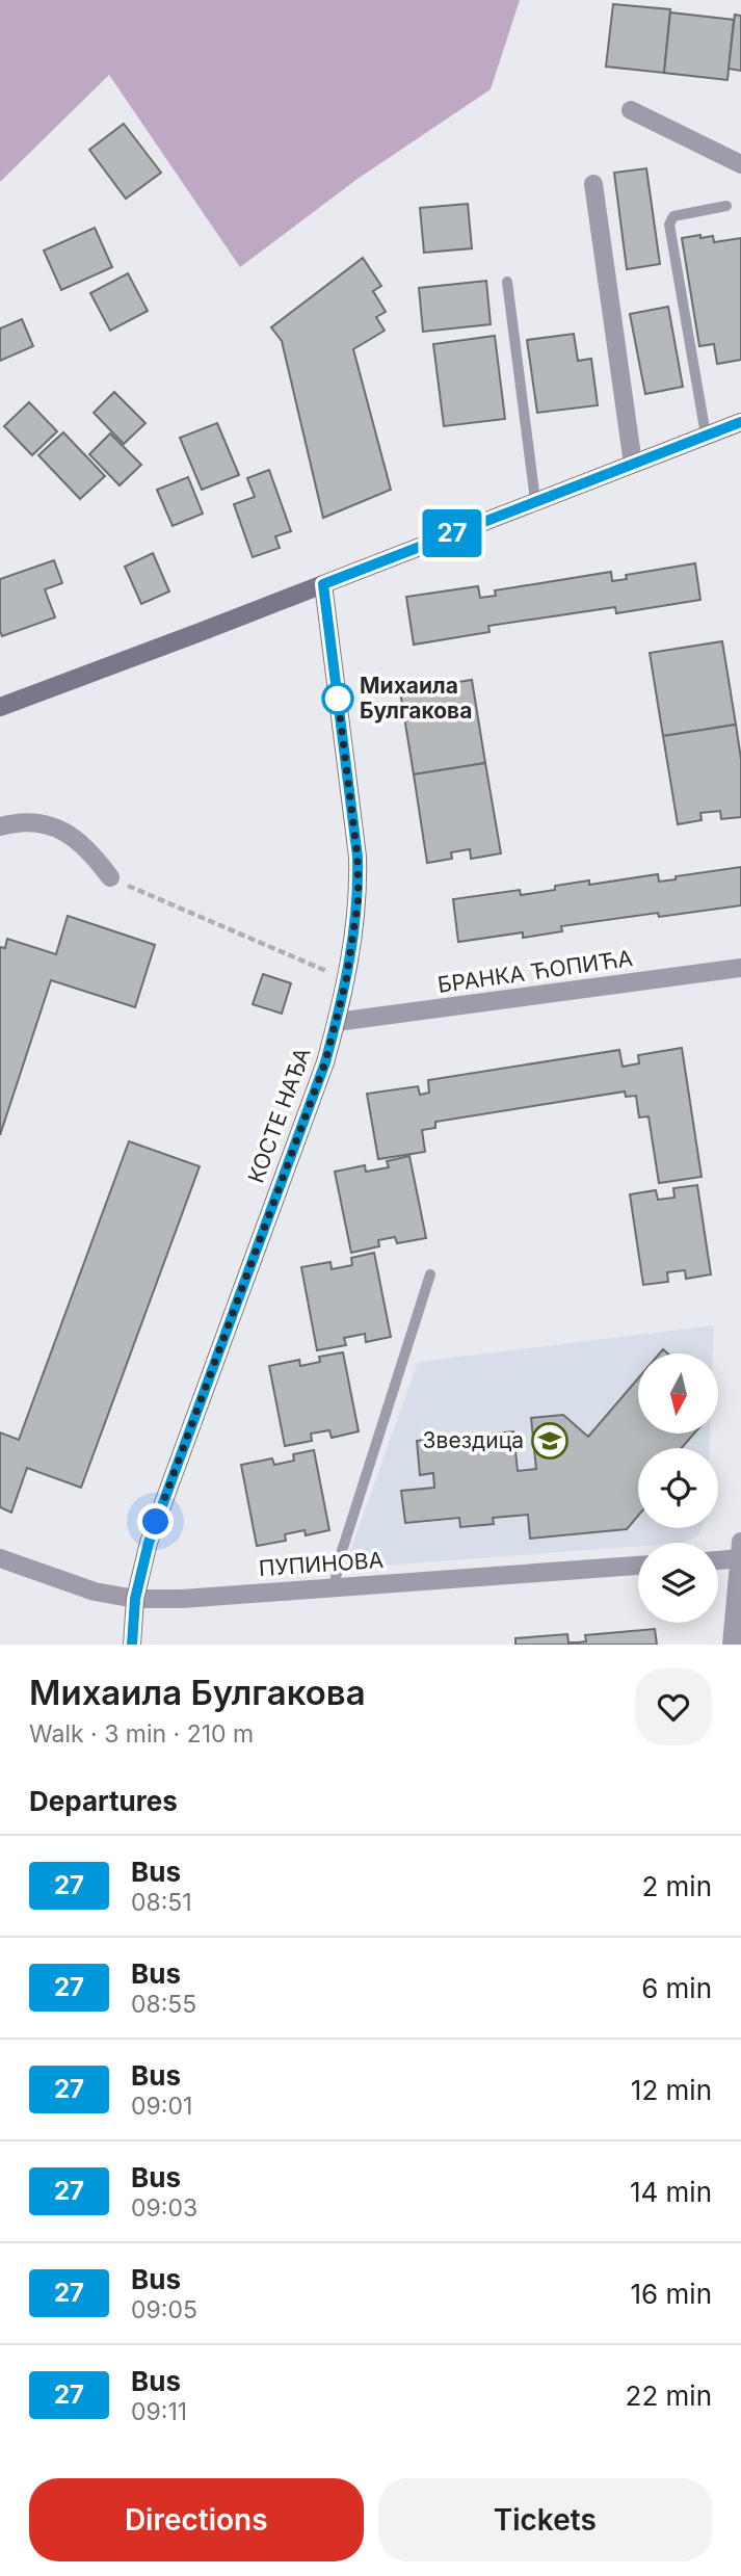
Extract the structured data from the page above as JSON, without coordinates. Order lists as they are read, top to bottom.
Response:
{
  "streets": {
    "street": ["БРАНКА ЋОПИЋА", "КОСТЕ НАЂА", "ПУПИНОВА"]
  },
  "crossings": [
    ["БРАНКА ЋОПИЋА", "КОСТЕ НАЂА"],
    ["КОСТЕ НАЂА", "ПУПИНОВА"]
  ],
  "places": {
    "other": ["Михаила Булгакова"],
    "school or university": ["Звездица"]
  },
  "lines": ["bus line 27"],
  "north": "bottom",
  "page": {
    "on_map": "27",
    "heading": [
      ["Михаила Булгакова", "Walk · 3 min · 210 m"],
      "Departures"
    ],
    "list": [
      {
        "mark": "27",
        "name": "Bus",
        "note": "08:51",
        "value": "2 min"
      },
      {
        "mark": "27",
        "name": "Bus",
        "note": "08:55",
        "value": "6 min"
      },
      {
        "mark": "27",
        "name": "Bus",
        "note": "09:01",
        "value": "12 min"
      },
      {
        "mark": "27",
        "name": "Bus",
        "note": "09:03",
        "value": "14 min"
      },
      {
        "mark": "27",
        "name": "Bus",
        "note": "09:05",
        "value": "16 min"
      },
      {
        "mark": "27",
        "name": "Bus",
        "note": "09:11",
        "value": "22 min"
      }
    ],
    "buttons": ["Directions", "Tickets"]
  }
}
